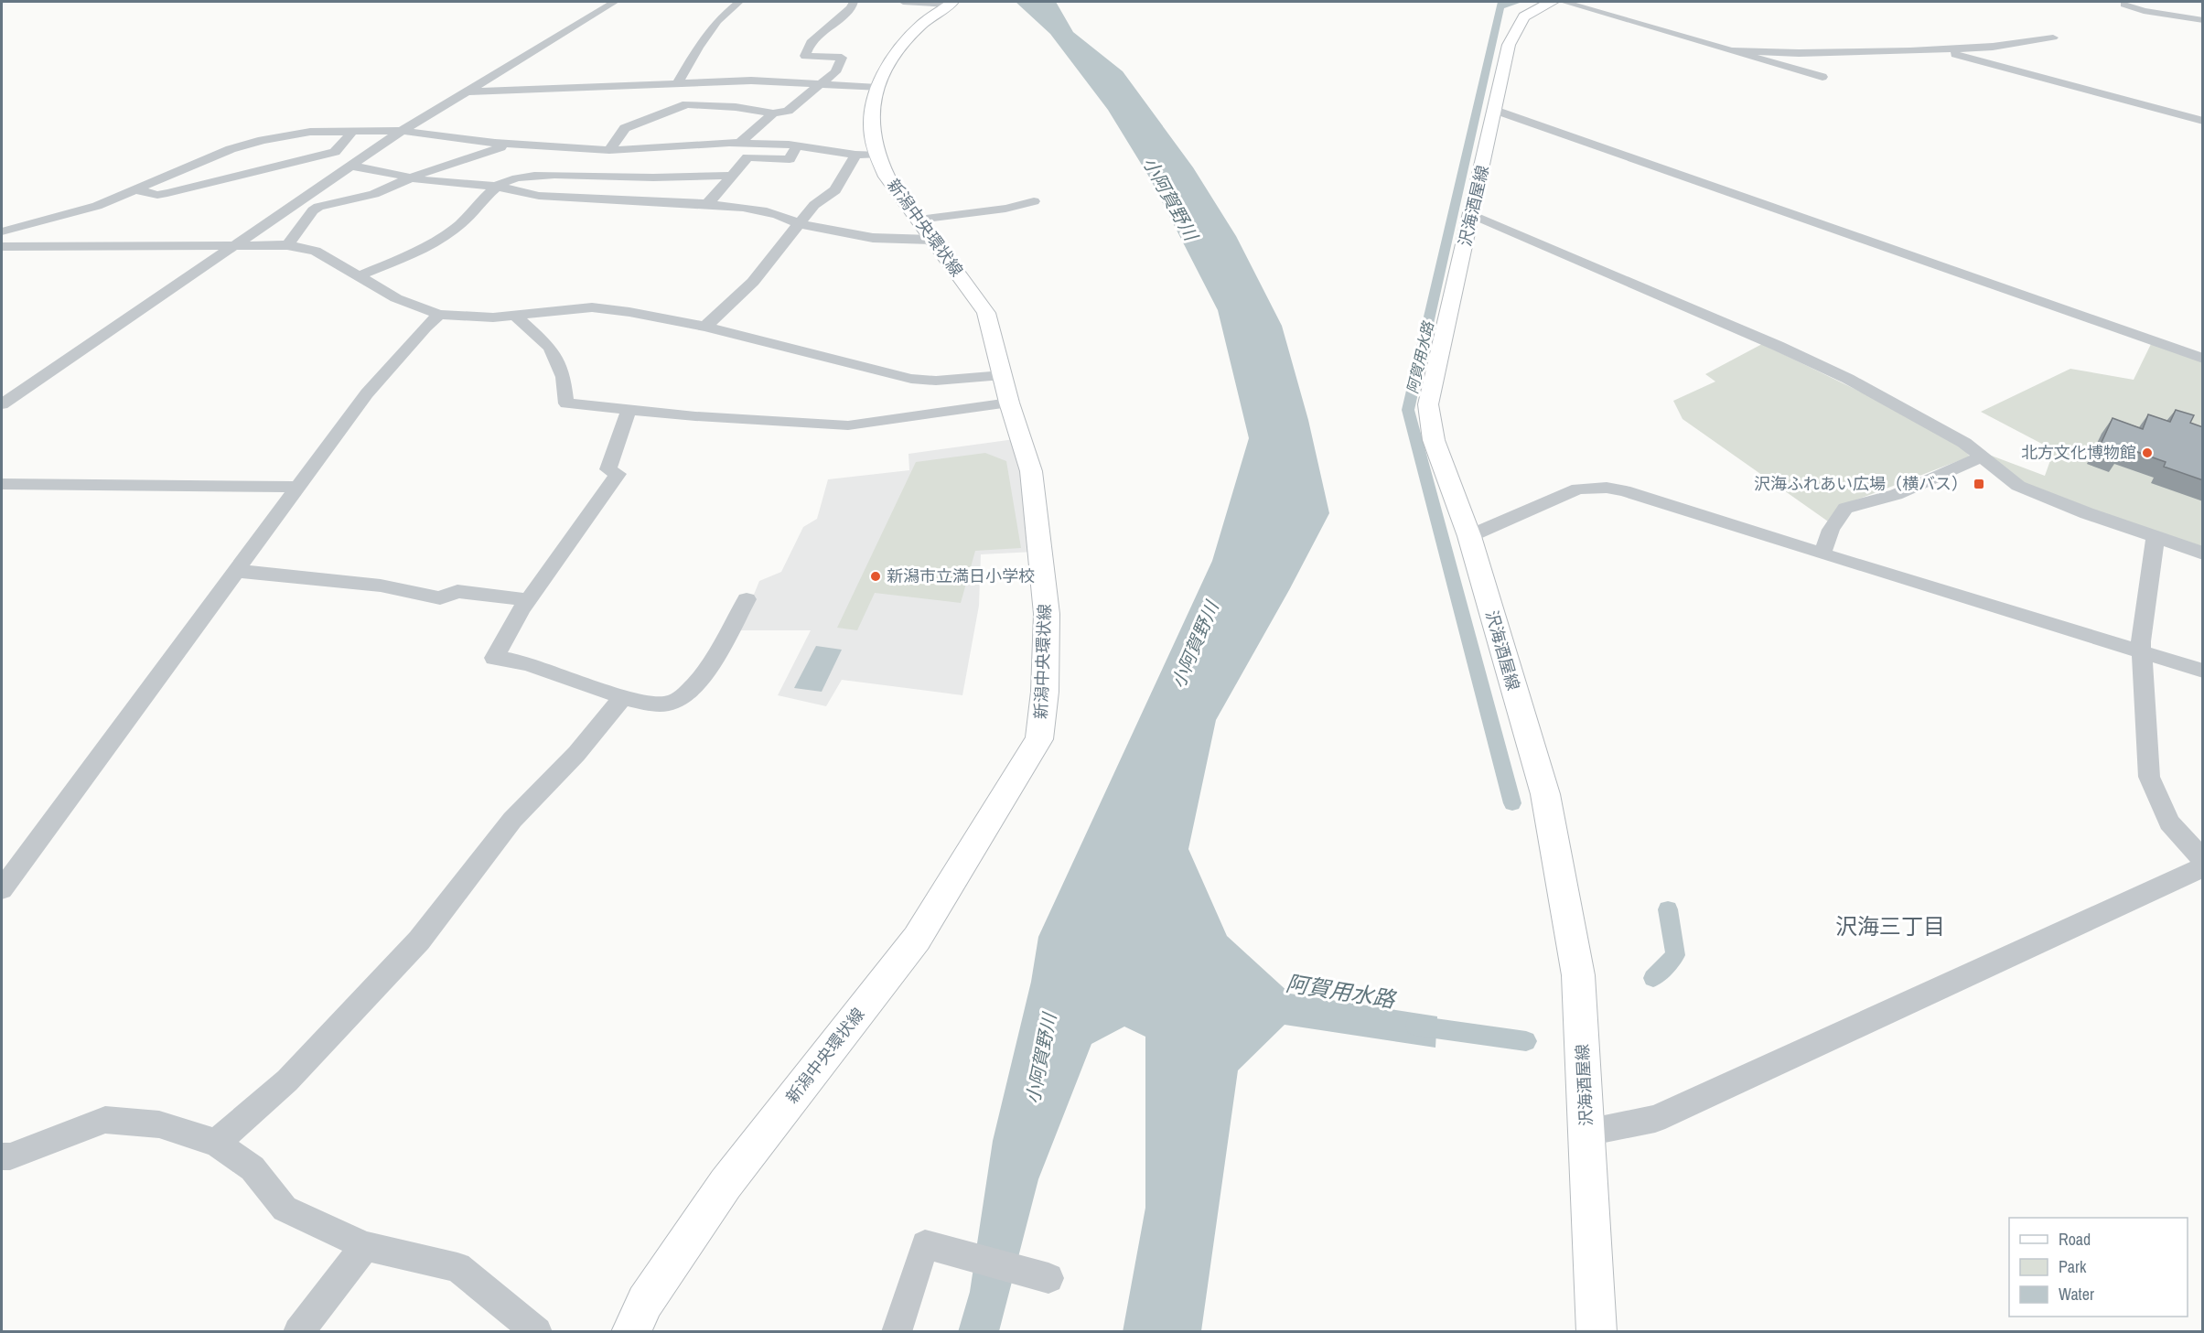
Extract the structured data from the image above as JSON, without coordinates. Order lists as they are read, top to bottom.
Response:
{
  "streets": {
    "main road": ["沢海酒屋線", "新潟中央環状線"]
  },
  "districts": ["沢海三丁目"],
  "water": ["小阿賀野川", "阿賀用水路"],
  "places": {
    "other": ["北方文化博物館", "新潟市立満日小学校"],
    "transit": ["沢海ふれあい広場（横バス）"]
  },
  "legend": ["Road", "Park", "Water"]
}
